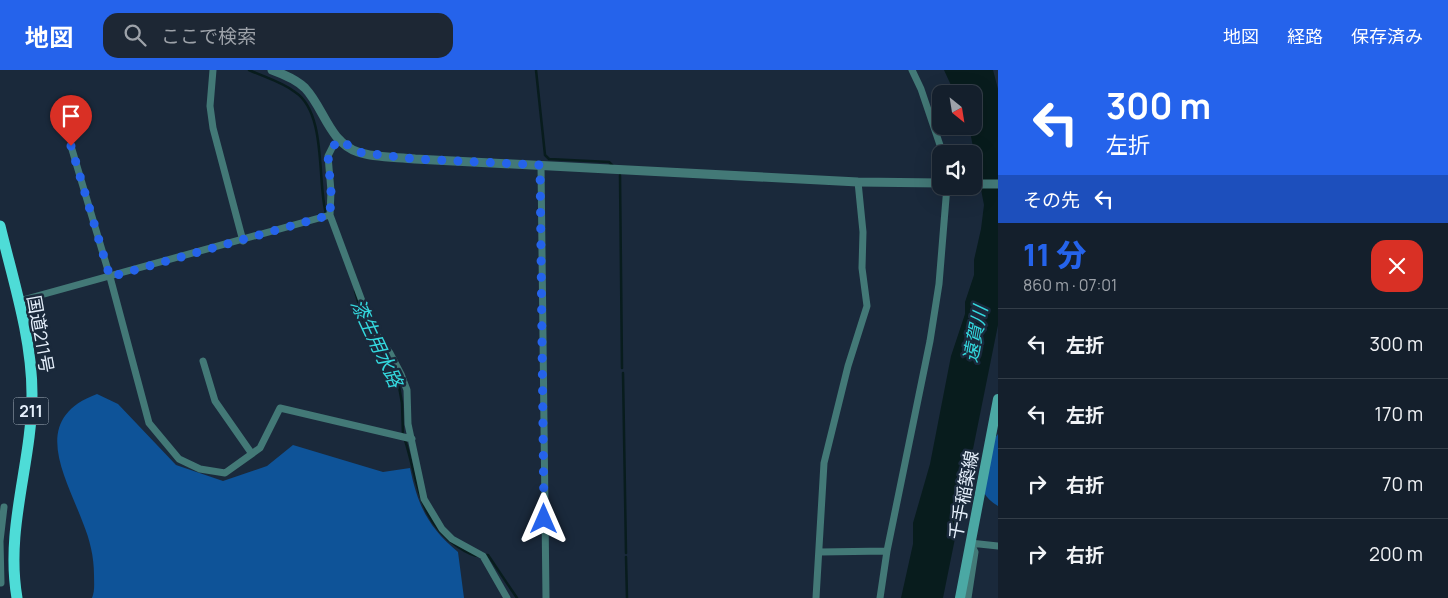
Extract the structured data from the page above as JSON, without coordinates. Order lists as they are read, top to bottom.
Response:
{
  "streets": {
    "highway": ["国道211号", "211"],
    "main road": ["千手稲築線"]
  },
  "water": ["遠賀川", "漆生用水路"],
  "north": "bottom right",
  "page": {
    "header": "地図",
    "search": "ここで検索",
    "nav": ["地図", "経路", "保存済み"],
    "turn": ["300 m", "左折"],
    "then": "その先",
    "heading": ["11 分", "860 m · 07:01"],
    "list": [
      {
        "name": "左折",
        "value": "300 m"
      },
      {
        "name": "左折",
        "value": "170 m"
      },
      {
        "name": "右折",
        "value": "70 m"
      },
      {
        "name": "右折",
        "value": "200 m"
      }
    ]
  }
}
